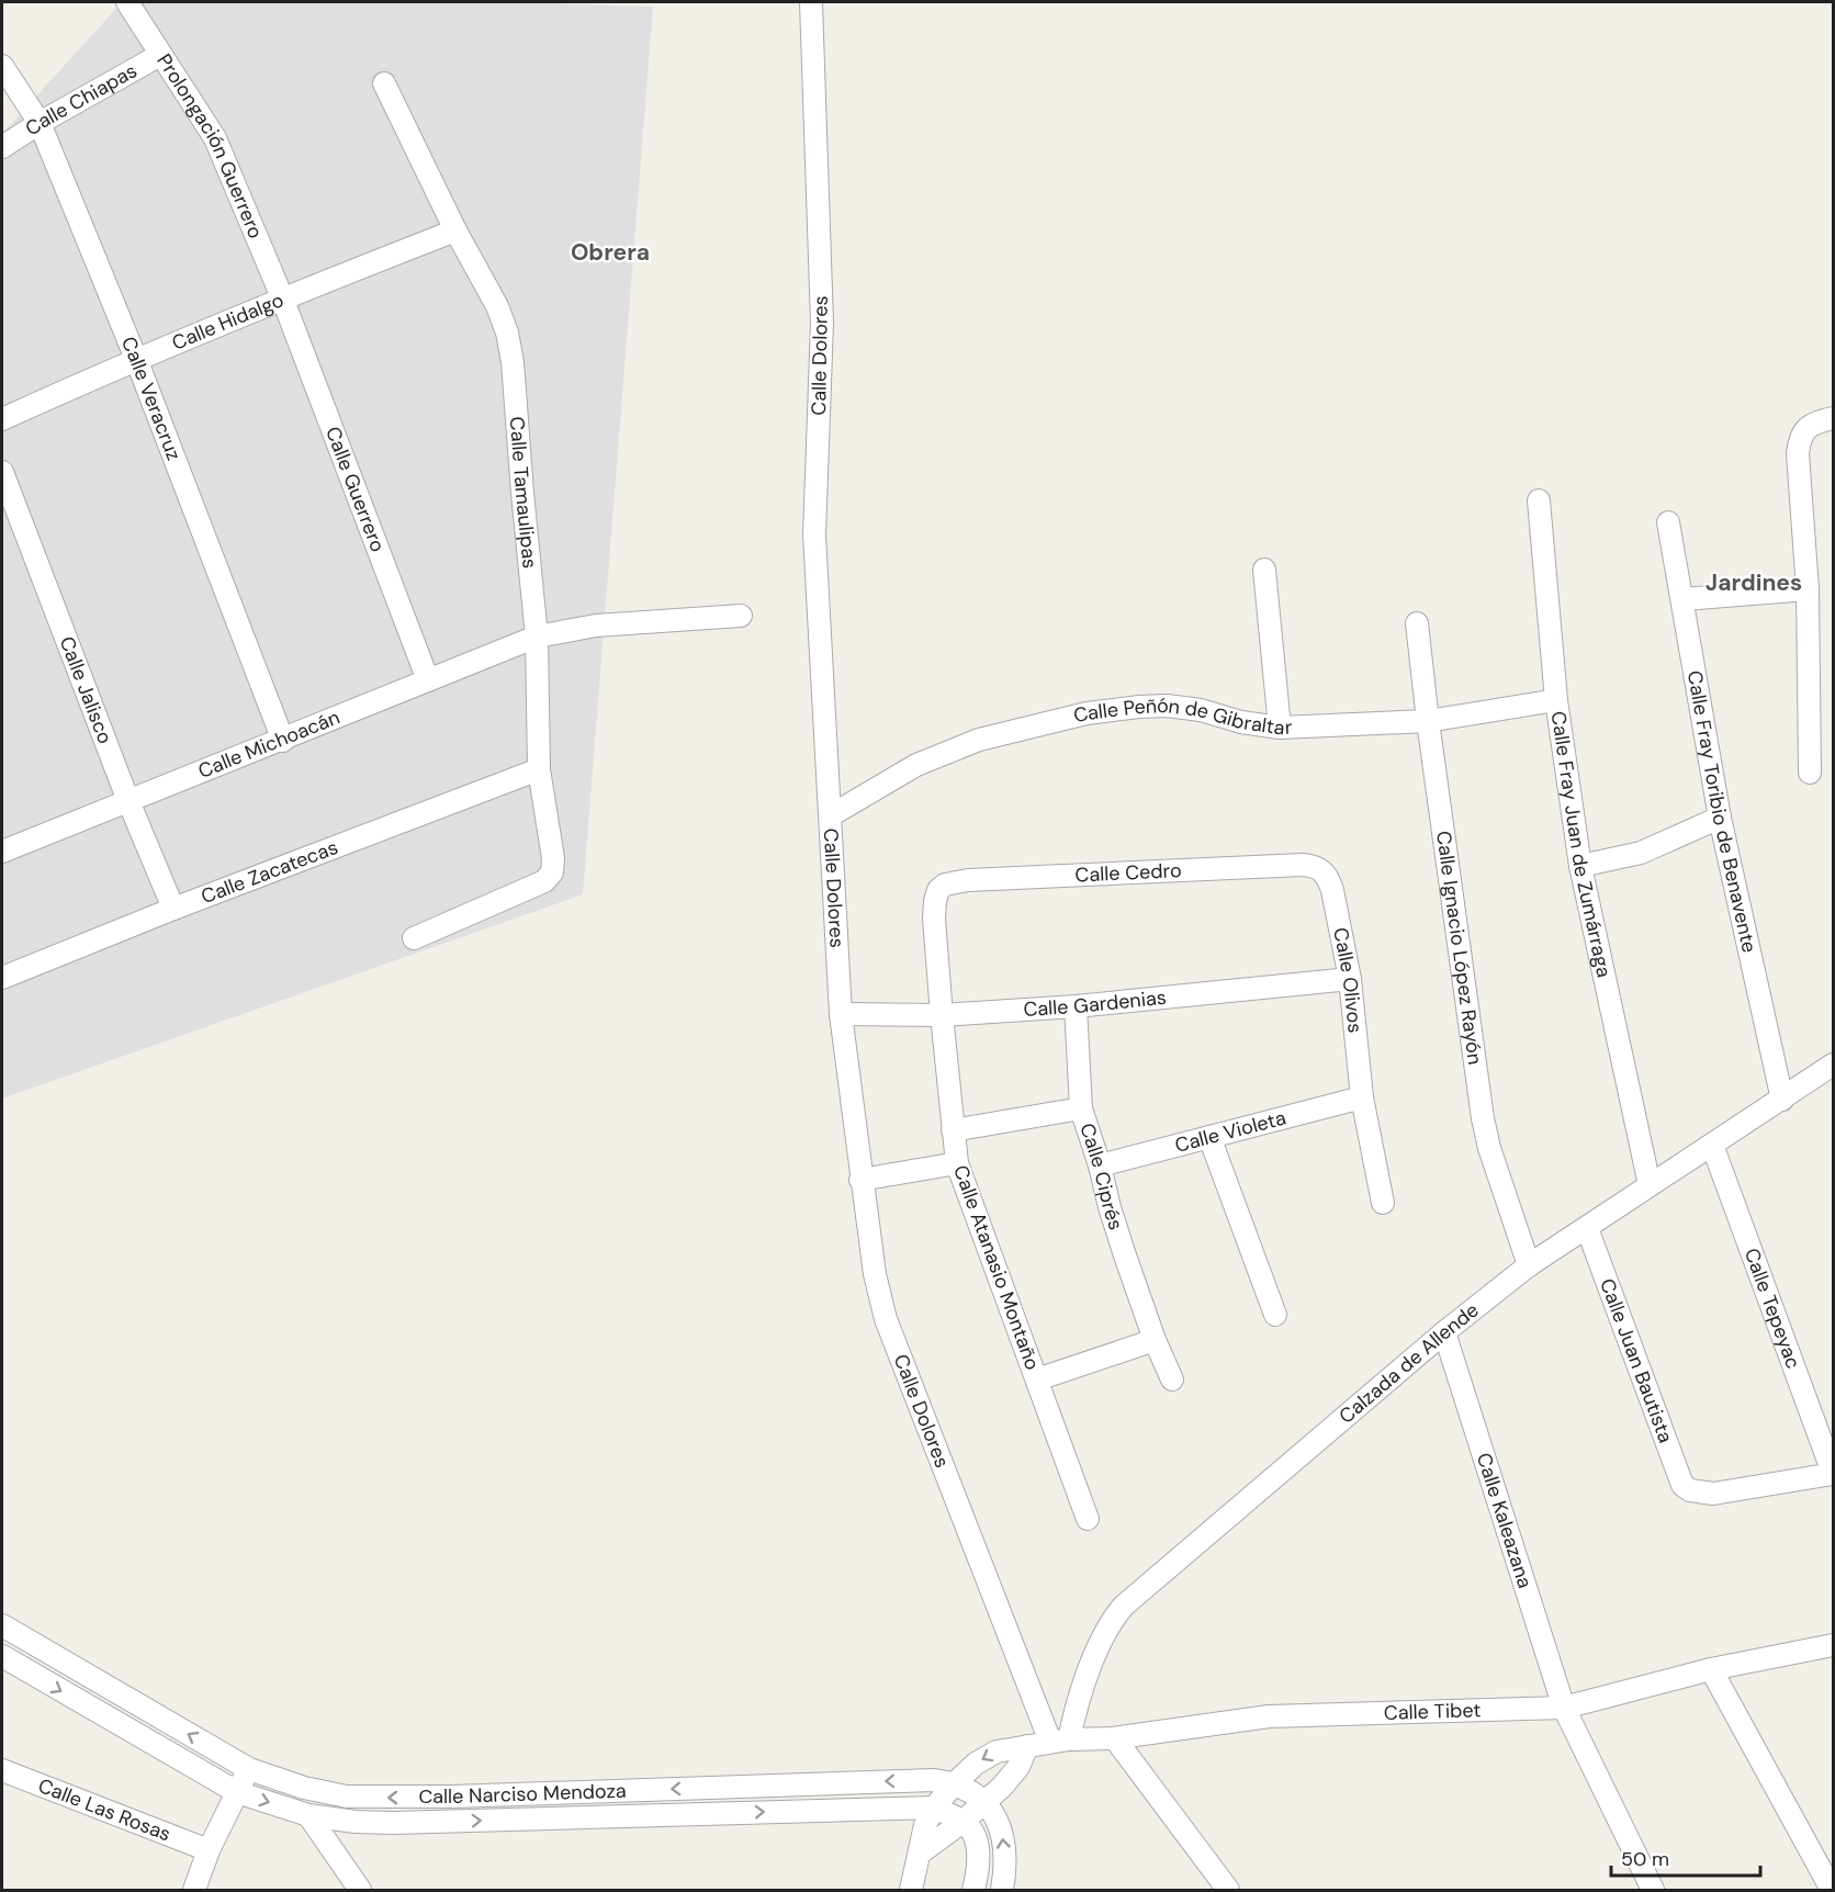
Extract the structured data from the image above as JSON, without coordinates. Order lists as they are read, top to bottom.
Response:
{
  "streets": {
    "street": [
      "Calle Chiapas",
      "Prolongación Guerrero",
      "Calle Hidalgo",
      "Calle Dolores",
      "Calle Veracruz",
      "Calle Guerrero",
      "Calle Tamaulipas",
      "Calle Jalisco",
      "Calle Peñón de Gibraltar",
      "Calle Michoacán",
      "Calle Fray Toribio de Benavente",
      "Calle Fray Juan de Zumárraga",
      "Calle Zacatecas",
      "Calle Cedro",
      "Calle Ignacio López Rayón",
      "Calle Olivos",
      "Calle Gardenias",
      "Calle Violeta",
      "Calle Ciprés",
      "Calle Atanasio Montaño",
      "Calle Tepeyac",
      "Calle Juan Bautista",
      "Calzada de Allende",
      "Calle Kaleazana",
      "Calle Tibet",
      "Calle Narciso Mendoza",
      "Calle Las Rosas"
    ]
  },
  "crossings": [
    ["Calle Chiapas", "Prolongación Guerrero"],
    ["Calle Chiapas", "Calle Veracruz"],
    ["Prolongación Guerrero", "Calle Hidalgo"],
    ["Prolongación Guerrero", "Calle Guerrero"],
    ["Calle Hidalgo", "Calle Veracruz"],
    ["Calle Hidalgo", "Calle Guerrero"],
    ["Calle Hidalgo", "Calle Tamaulipas"],
    ["Calle Dolores", "Calle Peñón de Gibraltar"],
    ["Calle Dolores", "Calle Gardenias"],
    ["Calle Dolores", "Calzada de Allende"],
    ["Calle Dolores", "Calle Tibet"],
    ["Calle Veracruz", "Calle Michoacán"],
    ["Calle Guerrero", "Calle Michoacán"],
    ["Calle Tamaulipas", "Calle Michoacán"],
    ["Calle Tamaulipas", "Calle Zacatecas"],
    ["Calle Jalisco", "Calle Michoacán"],
    ["Calle Jalisco", "Calle Zacatecas"],
    ["Calle Peñón de Gibraltar", "Calle Fray Juan de Zumárraga"],
    ["Calle Peñón de Gibraltar", "Calle Ignacio López Rayón"],
    ["Calle Fray Toribio de Benavente", "Calzada de Allende"],
    ["Calle Fray Juan de Zumárraga", "Calzada de Allende"],
    ["Calle Cedro", "Calle Olivos"],
    ["Calle Cedro", "Calle Atanasio Montaño"],
    ["Calle Ignacio López Rayón", "Calzada de Allende"],
    ["Calle Olivos", "Calle Gardenias"],
    ["Calle Olivos", "Calle Violeta"],
    ["Calle Gardenias", "Calle Ciprés"],
    ["Calle Gardenias", "Calle Atanasio Montaño"],
    ["Calle Violeta", "Calle Ciprés"],
    ["Calle Tepeyac", "Calle Juan Bautista"],
    ["Calle Tepeyac", "Calzada de Allende"],
    ["Calle Juan Bautista", "Calzada de Allende"],
    ["Calzada de Allende", "Calle Kaleazana"],
    ["Calzada de Allende", "Calle Tibet"],
    ["Calle Kaleazana", "Calle Tibet"],
    ["Calle Tibet", "Calle Narciso Mendoza"]
  ],
  "districts": ["Obrera", "Jardines"],
  "scale_bar": "50 m"
}
